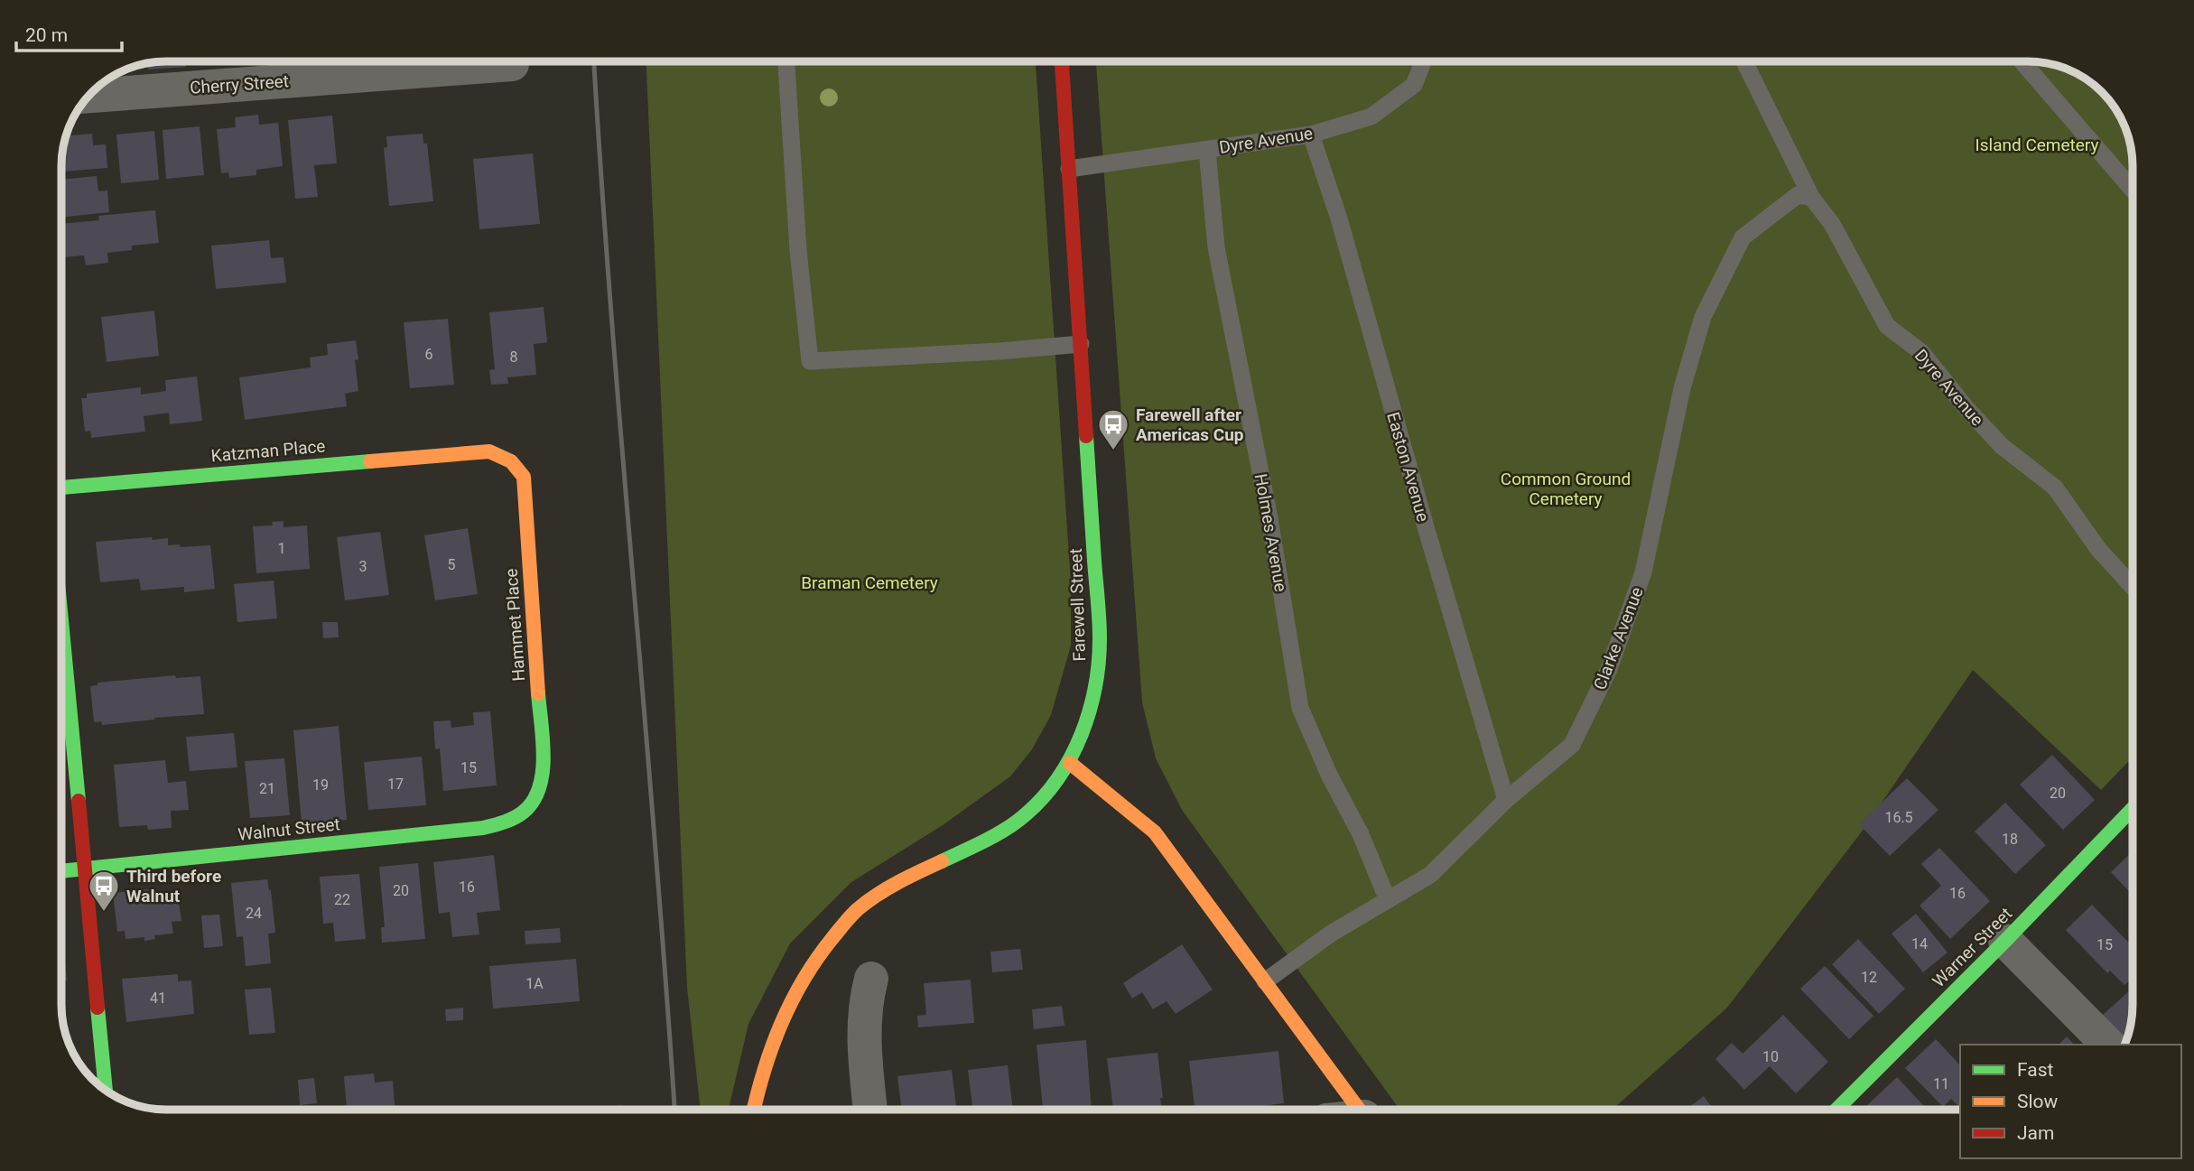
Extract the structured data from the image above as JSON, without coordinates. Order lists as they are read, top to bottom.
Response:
{
  "streets": {
    "street": [
      "Cherry Street",
      "Katzman Place",
      "Farewell Street",
      "Hammet Place",
      "Walnut Street",
      "Warner Street"
    ],
    "lane": [
      "Dyre Avenue",
      "Easton Avenue",
      "Holmes Avenue",
      "Clarke Avenue"
    ]
  },
  "crossings": [
    ["Dyre Avenue", "Easton Avenue"],
    ["Dyre Avenue", "Holmes Avenue"],
    ["Dyre Avenue", "Farewell Street"],
    ["Dyre Avenue", "Clarke Avenue"],
    ["Katzman Place", "Hammet Place"],
    ["Easton Avenue", "Clarke Avenue"],
    ["Holmes Avenue", "Clarke Avenue"],
    ["Hammet Place", "Walnut Street"]
  ],
  "parks": ["Island Cemetery", "Common Ground Cemetery", "Braman Cemetery"],
  "places": {
    "bus stop": ["Farewell after Americas Cup", "Third before Walnut"]
  },
  "house_numbers": [
    "6",
    "8",
    "1",
    "5",
    "3",
    "15",
    "17",
    "19",
    "21",
    "20",
    "16.5",
    "18",
    "16",
    "20",
    "16",
    "22",
    "24",
    "14",
    "15",
    "12",
    "1A",
    "41",
    "10",
    "11"
  ],
  "legend": ["Fast", "Slow", "Jam"],
  "scale_bar": "20 m"
}
